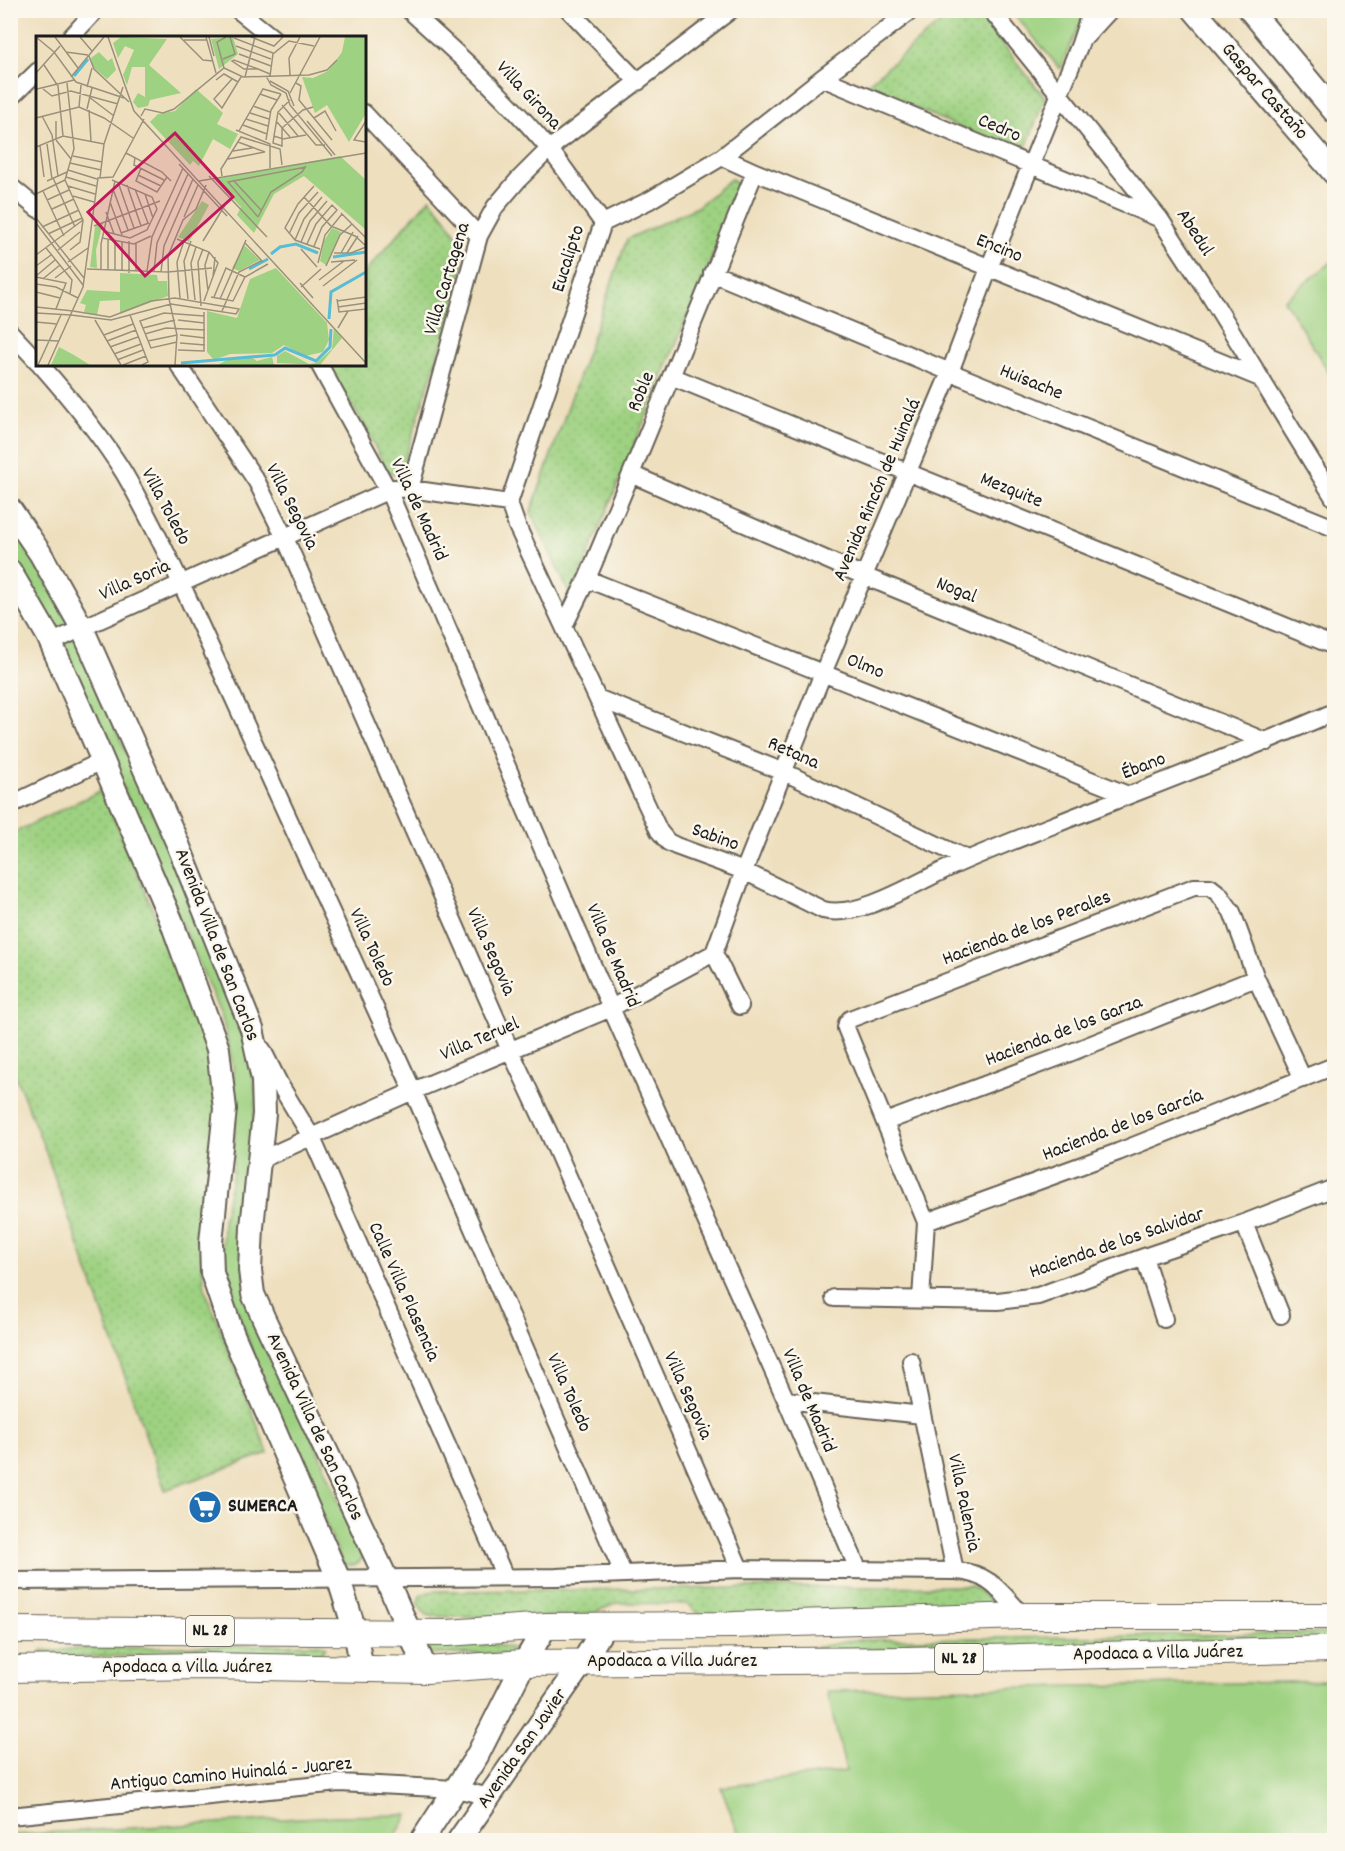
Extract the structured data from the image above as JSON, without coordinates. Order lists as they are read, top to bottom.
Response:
{
  "streets": {
    "main road": ["NL 28", "Apodaca a Villa Juárez"],
    "street": [
      "Gaspar Castaño",
      "Villa Girona",
      "Cedro",
      "Abedul",
      "Encino",
      "Eucalipto",
      "Villa Cartagena",
      "Huisache",
      "Roble",
      "Avenida Rincón de Huinalá",
      "Mezquite",
      "Villa Toledo",
      "Villa Segovia",
      "Villa de Madrid",
      "Villa Soria",
      "Nogal",
      "Olmo",
      "Retana",
      "Ébano",
      "Sabino",
      "Hacienda de los Perales",
      "Avenida Villa de San Carlos",
      "Hacienda de los Garza",
      "Villa Teruel",
      "Hacienda de los García",
      "Hacienda de los Salvidar",
      "Calle Villa Plasencia",
      "Villa Palencia",
      "Avenida San Javier",
      "Antiguo Camino Huinalá - Juarez"
    ]
  },
  "crossings": [
    ["Villa Girona", "Eucalipto"],
    ["Villa Girona", "Villa Cartagena"],
    ["Cedro", "Abedul"],
    ["Cedro", "Eucalipto"],
    ["Cedro", "Avenida Rincón de Huinalá"],
    ["Abedul", "Encino"],
    ["Abedul", "Avenida Rincón de Huinalá"],
    ["Encino", "Eucalipto"],
    ["Encino", "Roble"],
    ["Encino", "Avenida Rincón de Huinalá"],
    ["Eucalipto", "Villa Soria"],
    ["Villa Cartagena", "Villa Soria"],
    ["Huisache", "Roble"],
    ["Huisache", "Avenida Rincón de Huinalá"],
    ["Roble", "Mezquite"],
    ["Roble", "Nogal"],
    ["Roble", "Olmo"],
    ["Roble", "Sabino"],
    ["Avenida Rincón de Huinalá", "Mezquite"],
    ["Avenida Rincón de Huinalá", "Nogal"],
    ["Avenida Rincón de Huinalá", "Olmo"],
    ["Avenida Rincón de Huinalá", "Retana"],
    ["Avenida Rincón de Huinalá", "Sabino"],
    ["Avenida Rincón de Huinalá", "Villa Teruel"],
    ["Villa Toledo", "Villa Soria"],
    ["Villa Toledo", "Villa Teruel"],
    ["Villa Segovia", "Villa Soria"],
    ["Villa Segovia", "Villa Teruel"],
    ["Villa de Madrid", "Villa Soria"],
    ["Villa de Madrid", "Villa Teruel"],
    ["Villa Soria", "Avenida Villa de San Carlos"],
    ["Nogal", "Ébano"],
    ["Olmo", "Ébano"],
    ["Retana", "Ébano"],
    ["Retana", "Sabino"],
    ["Ébano", "Sabino"],
    ["Hacienda de los Perales", "Hacienda de los Garza"],
    ["Avenida Villa de San Carlos", "Villa Teruel"],
    ["Avenida Villa de San Carlos", "Calle Villa Plasencia"],
    ["Avenida Villa de San Carlos", "Apodaca a Villa Juárez"],
    ["Villa Teruel", "Calle Villa Plasencia"],
    ["Villa Palencia", "Apodaca a Villa Juárez"],
    ["Apodaca a Villa Juárez", "Avenida San Javier"],
    ["Avenida San Javier", "Antiguo Camino Huinalá - Juarez"]
  ],
  "places": {
    "supermarket": ["SUMERCA"]
  }
}
